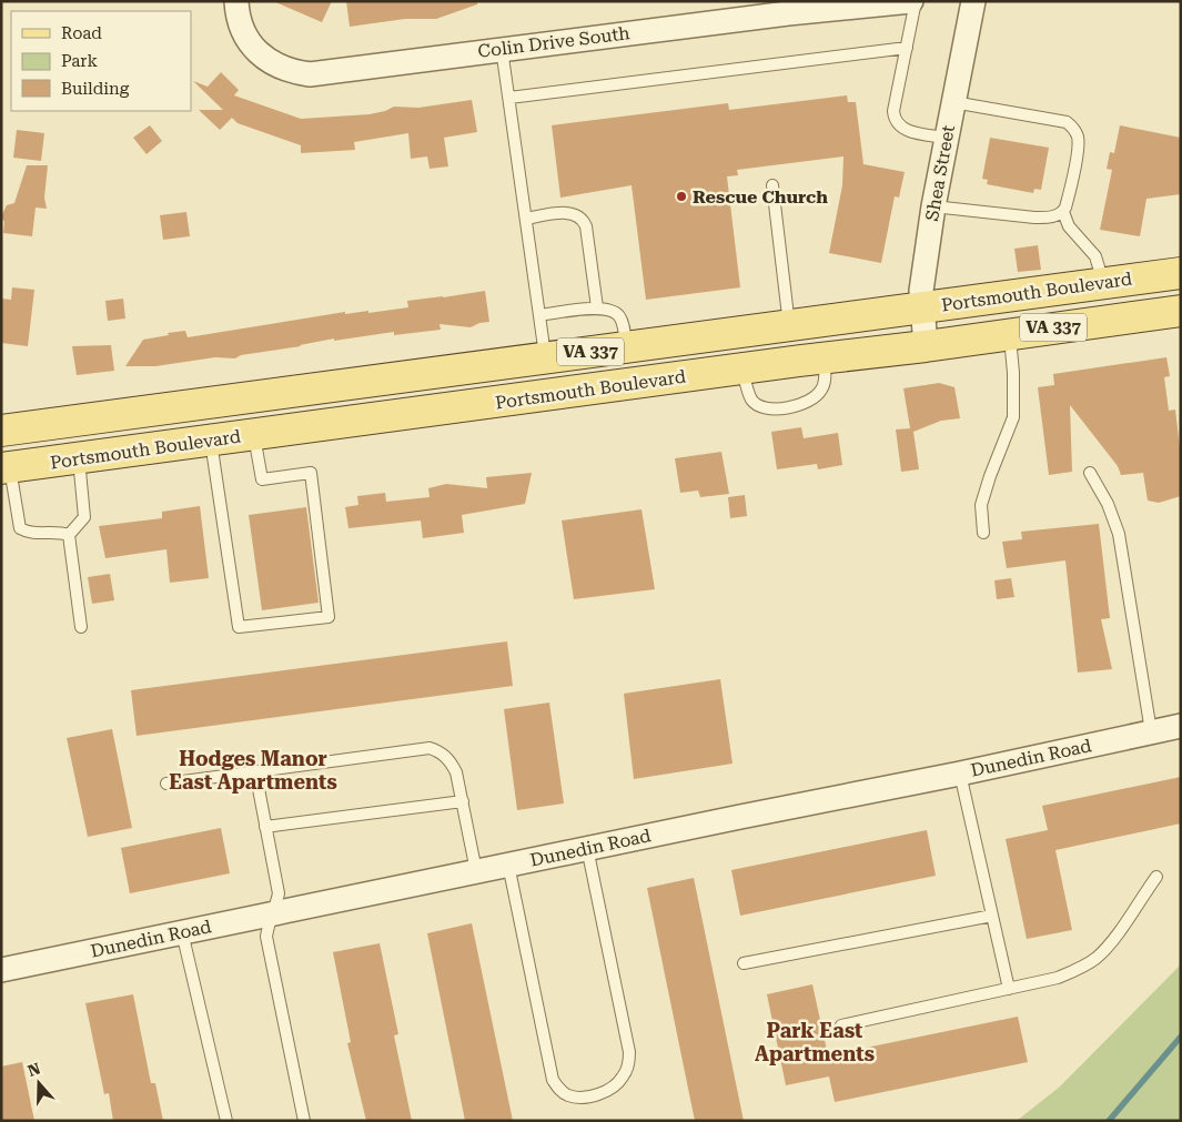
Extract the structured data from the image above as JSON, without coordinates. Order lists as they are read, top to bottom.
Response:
{
  "streets": {
    "main road": ["Portsmouth Boulevard", "VA 337"],
    "street": ["Colin Drive South", "Shea Street", "Dunedin Road"]
  },
  "crossings": [
    ["Shea Street", "Portsmouth Boulevard"]
  ],
  "districts": ["Hodges Manor East Apartments", "Park East Apartments"],
  "places": ["Rescue Church"],
  "legend": ["Road", "Park", "Building"],
  "north": "top"
}
